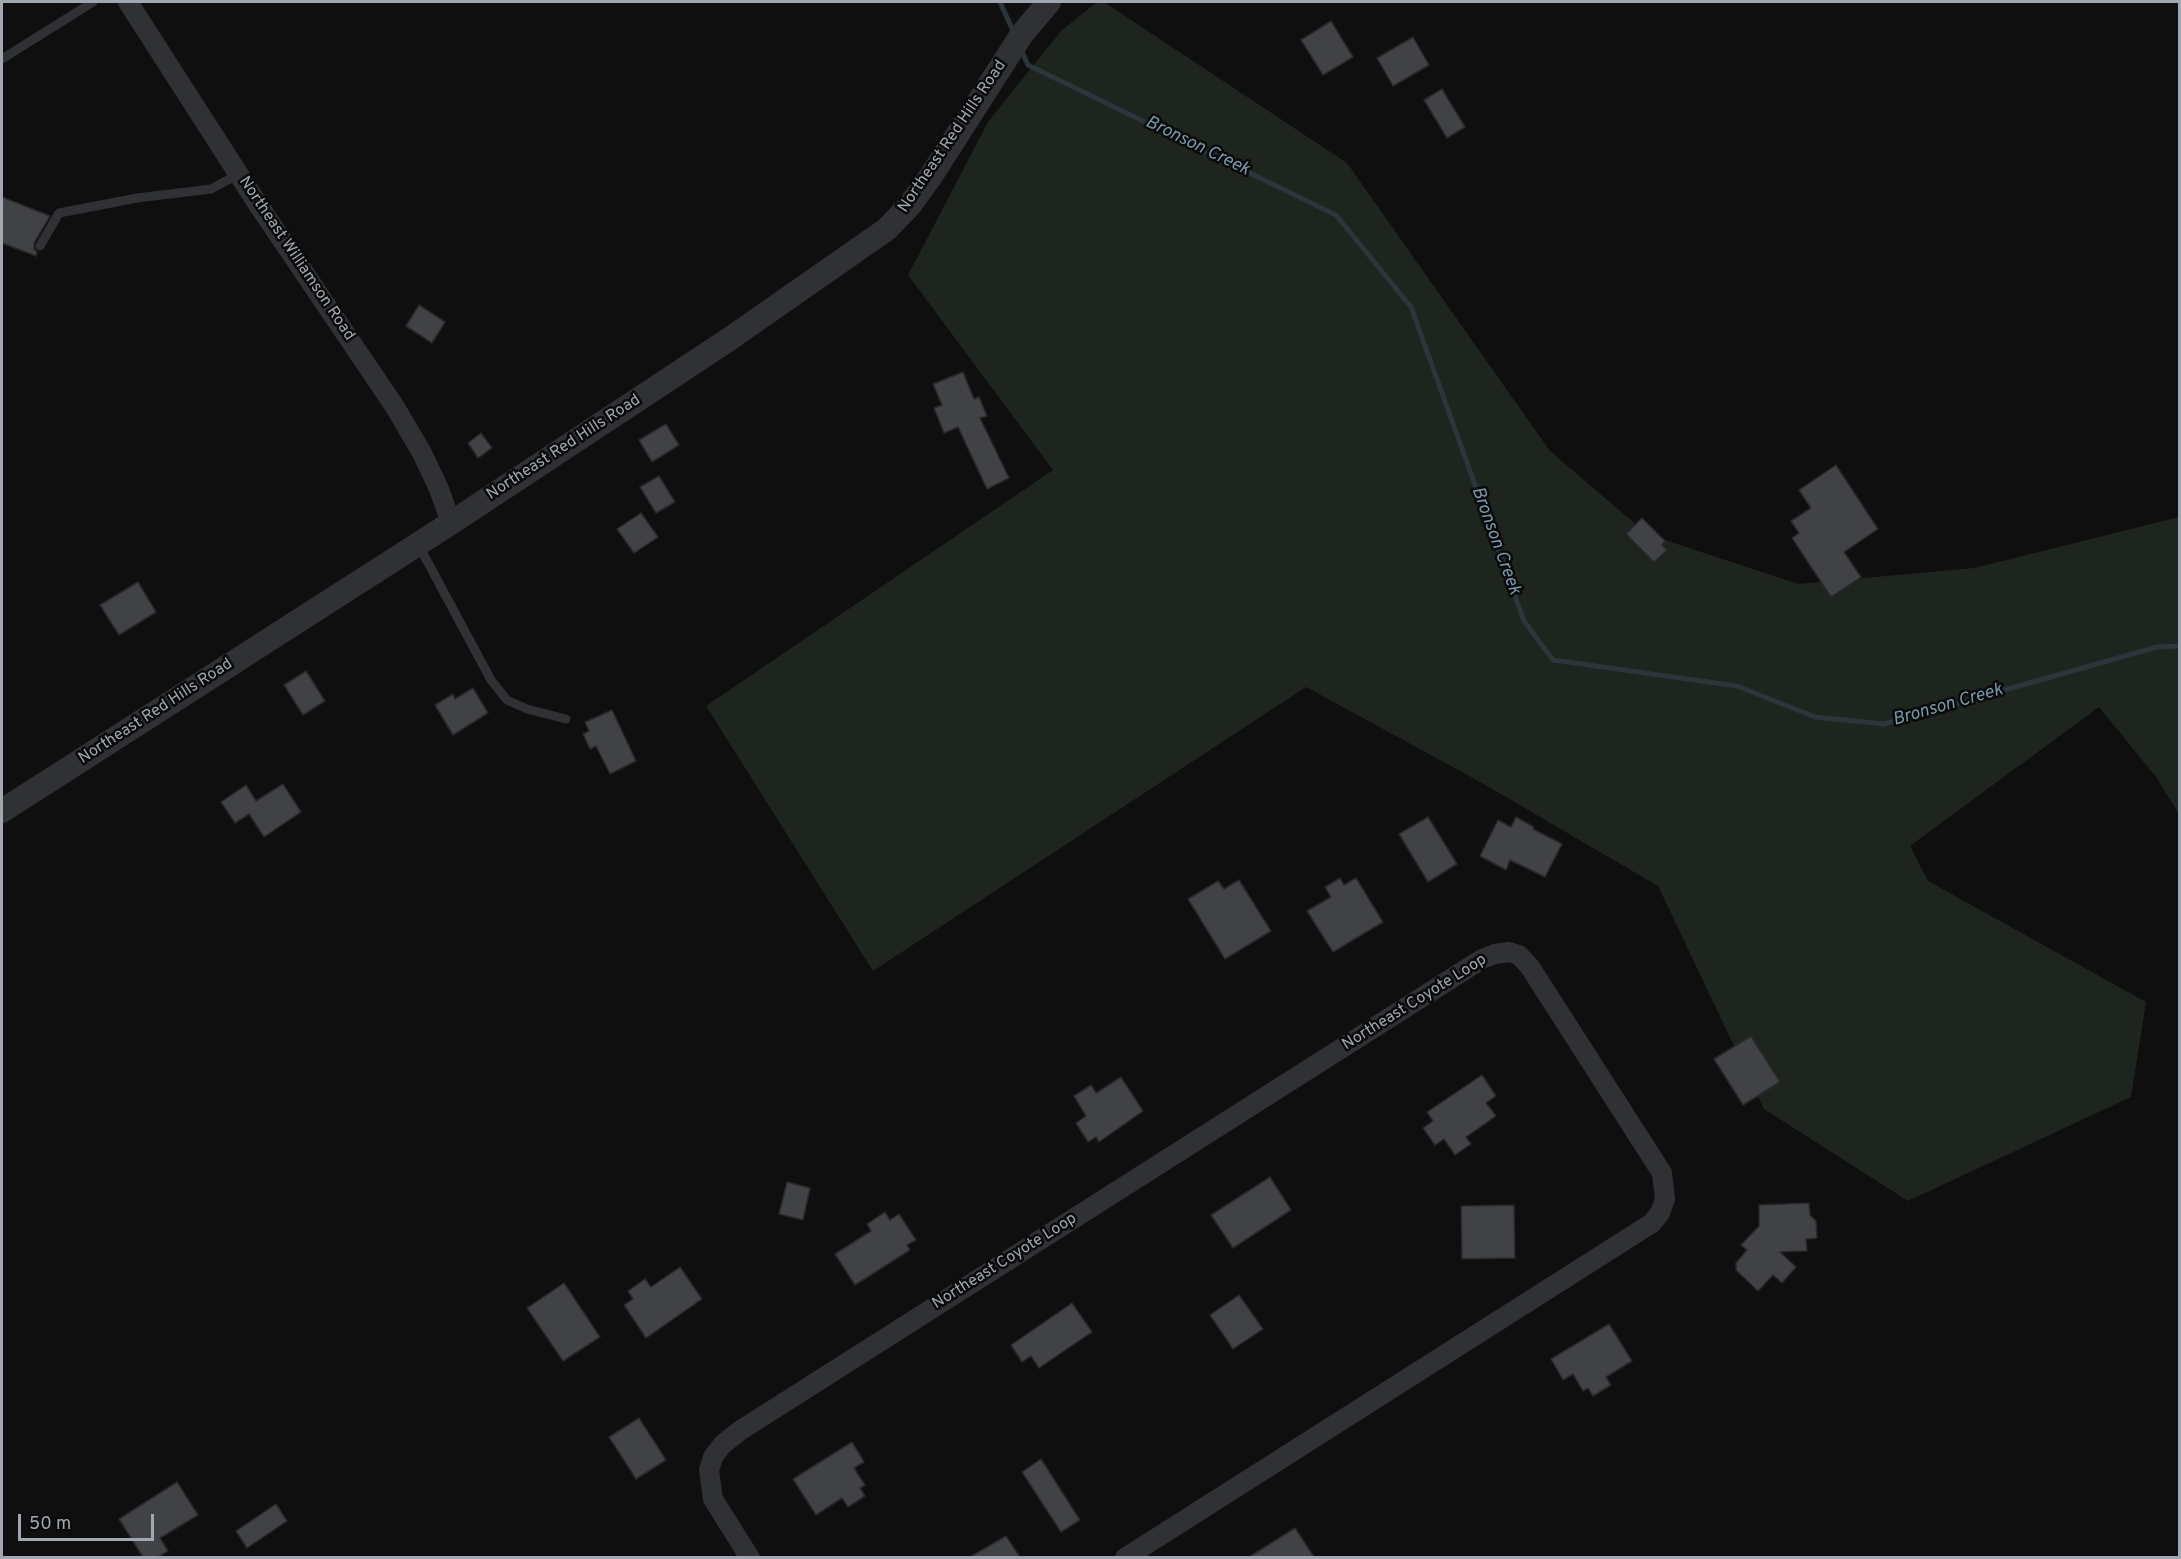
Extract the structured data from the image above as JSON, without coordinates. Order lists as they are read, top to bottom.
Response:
{
  "streets": {
    "street": ["Northeast Red Hills Road", "Northeast Williamson Road", "Northeast Coyote Loop"]
  },
  "crossings": [
    ["Northeast Red Hills Road", "Northeast Williamson Road"]
  ],
  "water": ["Bronson Creek"],
  "scale_bar": "50 m"
}
